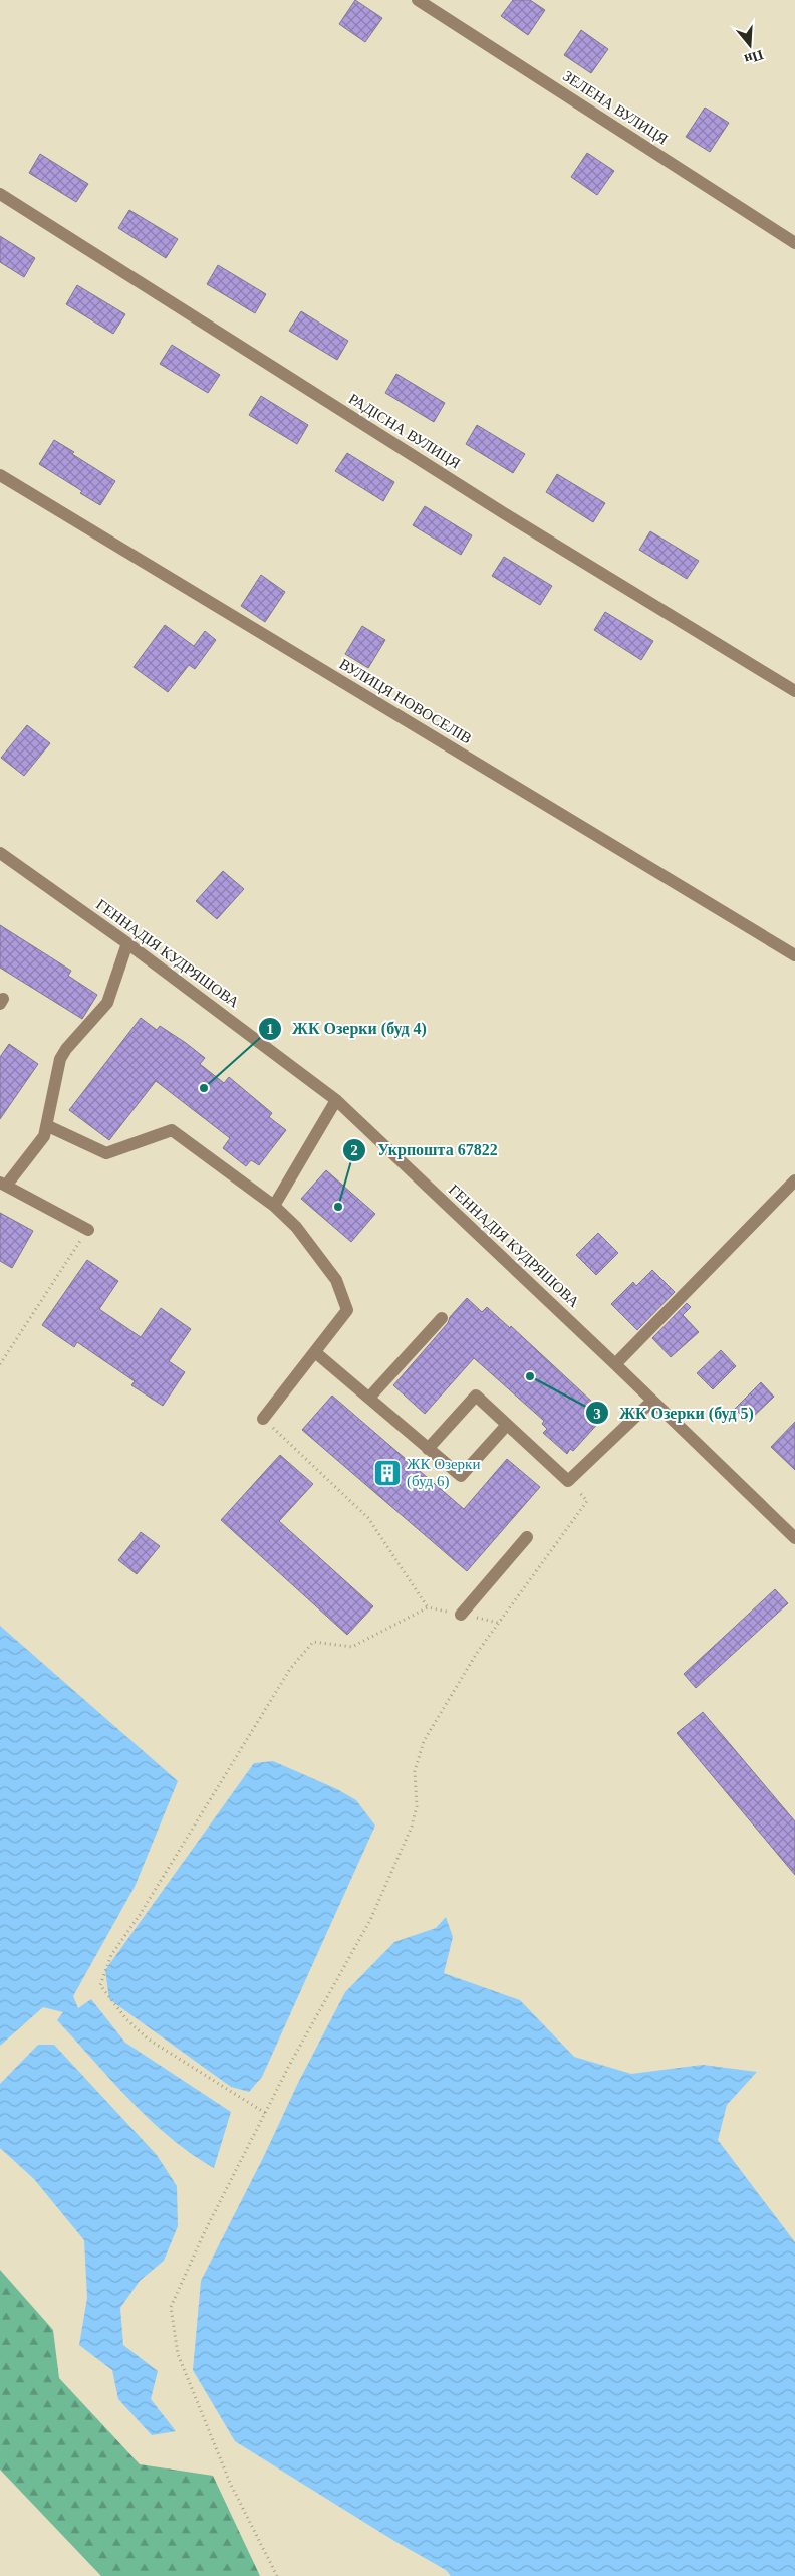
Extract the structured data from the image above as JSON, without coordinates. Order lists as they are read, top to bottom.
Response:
{
  "streets": {
    "street": [
      "ЗЕЛЕНА ВУЛИЦЯ",
      "РАДІСНА ВУЛИЦЯ",
      "ВУЛИЦЯ НОВОСЕЛІВ",
      "ГЕННАДІЯ КУДРЯШОВА"
    ]
  },
  "places": {
    "other": ["ЖК Озерки (буд 4)", "Укрпошта 67822", "ЖК Озерки (буд 5)"],
    "building": ["ЖК Озерки (буд 6)"]
  },
  "north": "bottom"
}
